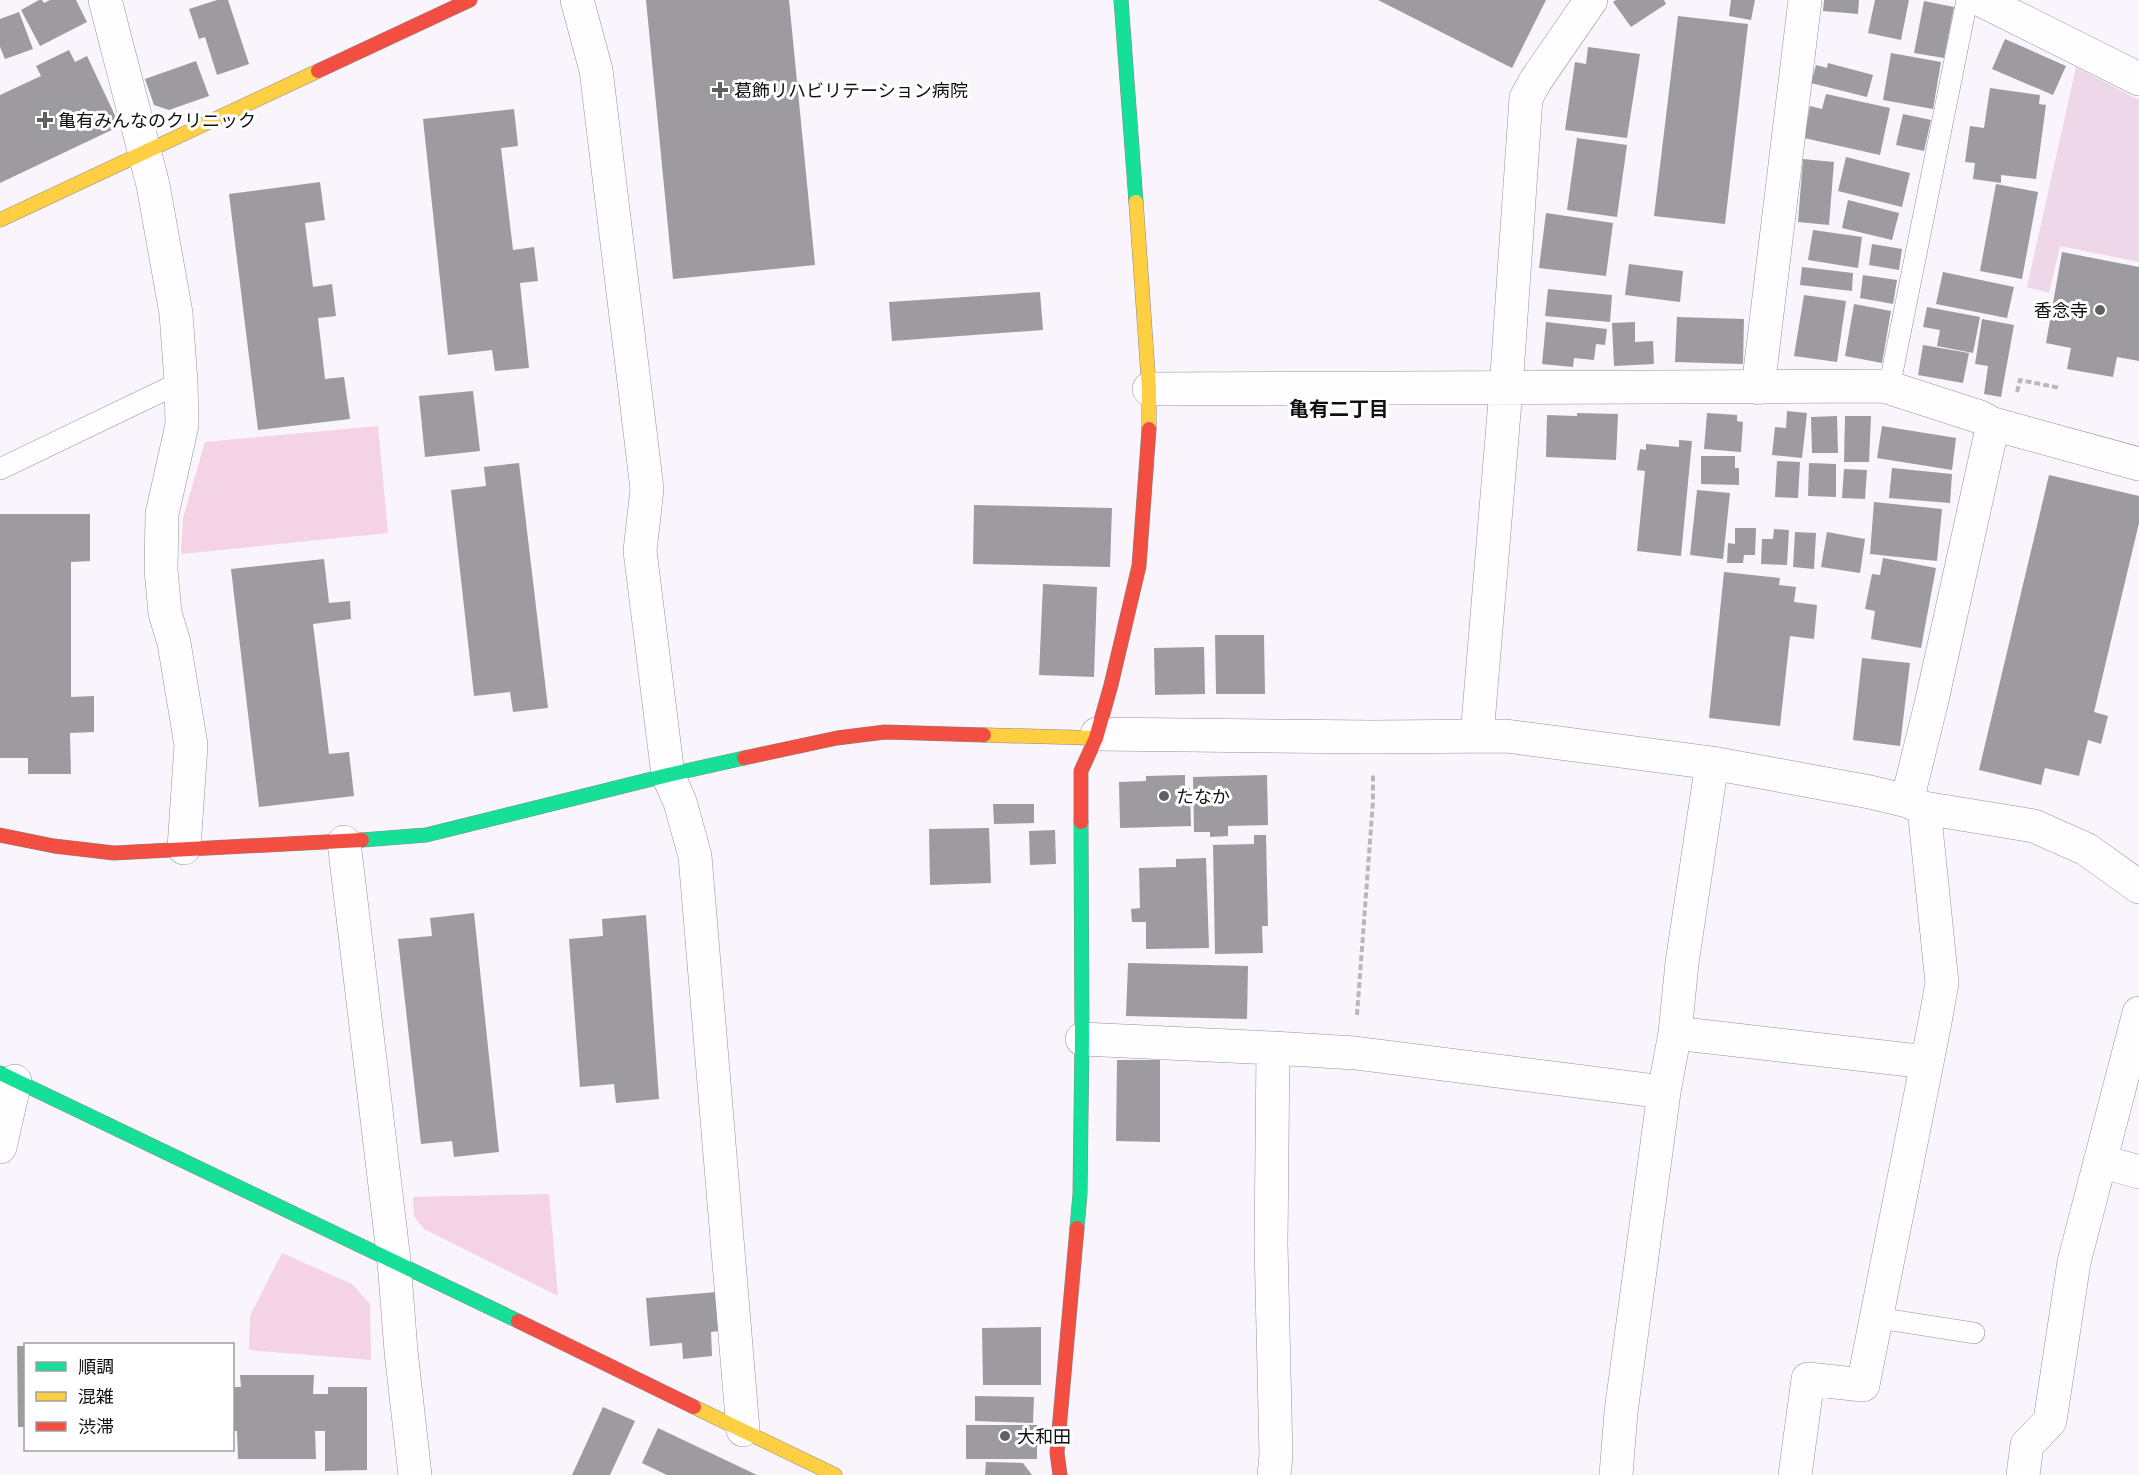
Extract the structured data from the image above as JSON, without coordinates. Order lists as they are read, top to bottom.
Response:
{
  "districts": ["亀有二丁目"],
  "places": {
    "health": ["葛飾リハビリテーション病院", "亀有みんなのクリニック"],
    "other": ["香念寺", "たなか", "大和田"]
  },
  "legend": ["順調", "混雑", "渋滞"]
}
